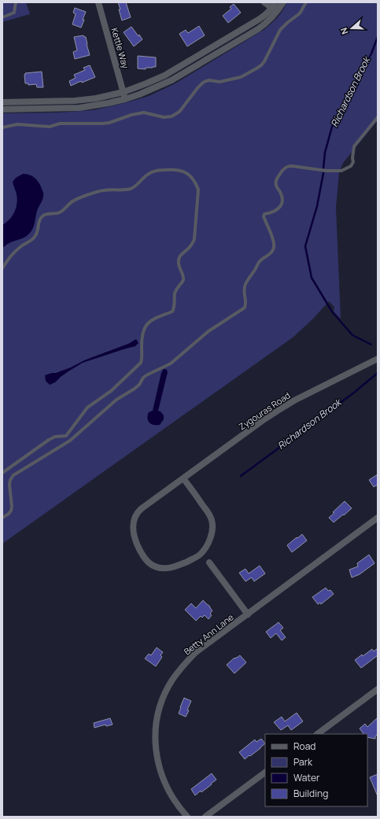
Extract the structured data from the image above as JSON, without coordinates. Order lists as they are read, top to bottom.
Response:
{
  "streets": {
    "street": ["Kettle Way", "Zygouras Road", "Betty Ann Lane"]
  },
  "water": ["Richardson Brook"],
  "legend": [
    "Road",
    "Park",
    "Water",
    "Building"
  ],
  "north": "left"
}
